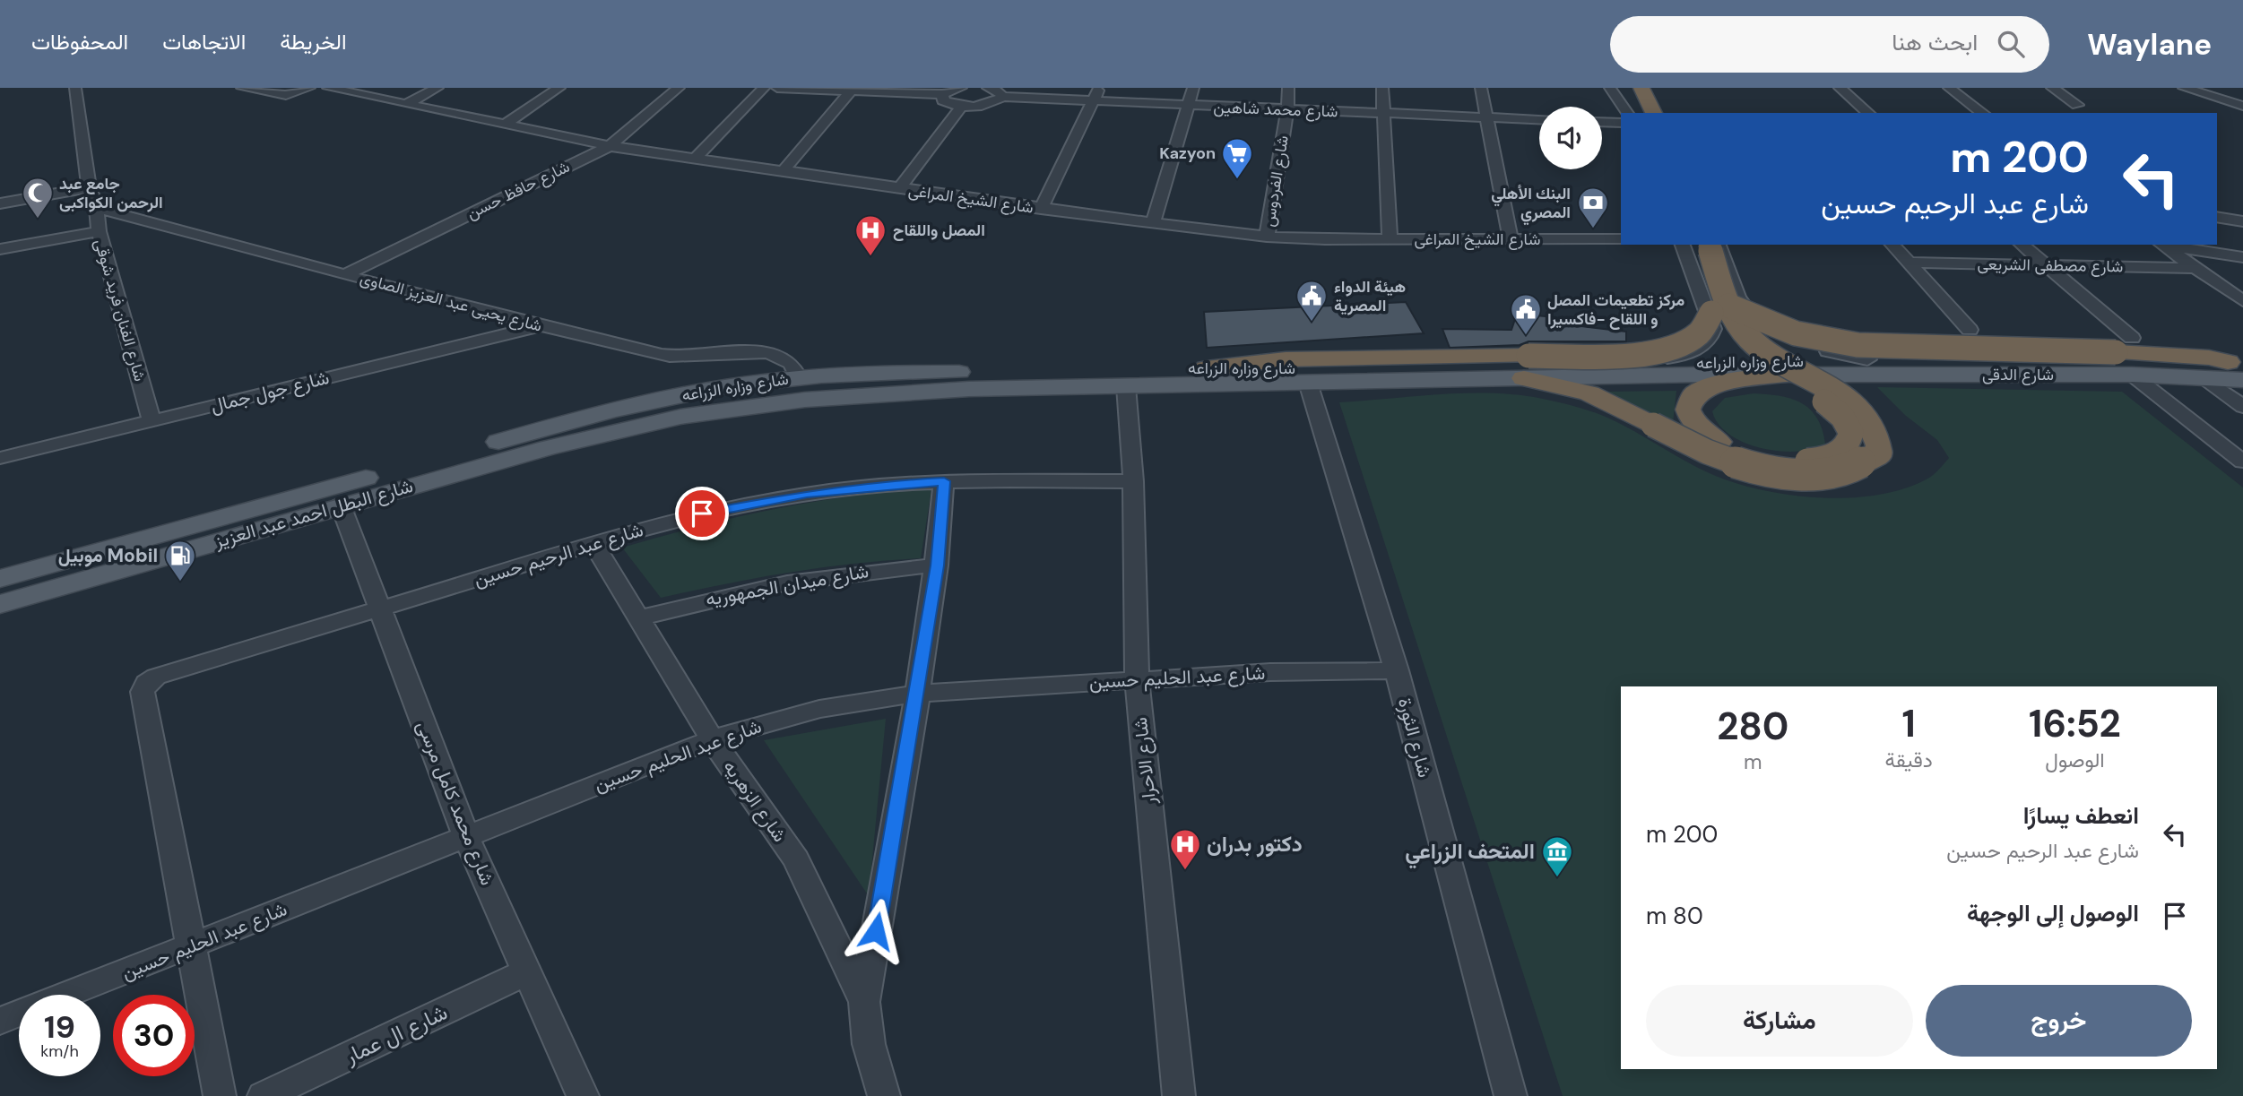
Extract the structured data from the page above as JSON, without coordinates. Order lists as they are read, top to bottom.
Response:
{
  "streets": {
    "main road": ["شارع وزاره الزراعه", "شارع الدقى", "شارع البطل احمد عبد العزيز"],
    "street": [
      "شارع محمد شاهين",
      "شارع الفردوس",
      "شارع حافظ حسن",
      "شارع الشيخ المراغى",
      "شارع مصطفى الشريعى",
      "شارع يحيى عبد العزيز الصاوى",
      "شارع الفنان فريد شوقى",
      "شارع جول جمال",
      "شارع عبد الرحيم حسين",
      "شارع ميدان الجمهوريه",
      "شارع عبد الحليم حسين",
      "شارع الثورة",
      "شارع الاحرار",
      "شارع الزهريه",
      "شارع محمد كامل مرسى",
      "شارع ال عمار"
    ]
  },
  "crossings": [
    ["شارع محمد شاهين", "شارع الفردوس"],
    ["شارع الفردوس", "شارع الشيخ المراغى"],
    ["شارع حافظ حسن", "شارع الشيخ المراغى"],
    ["شارع حافظ حسن", "شارع يحيى عبد العزيز الصاوى"],
    ["شارع يحيى عبد العزيز الصاوى", "شارع الفنان فريد شوقى"],
    ["شارع يحيى عبد العزيز الصاوى", "شارع وزاره الزراعه"],
    ["شارع يحيى عبد العزيز الصاوى", "شارع جول جمال"],
    ["شارع الفنان فريد شوقى", "شارع جول جمال"],
    ["شارع وزاره الزراعه", "شارع الدقى"],
    ["شارع وزاره الزراعه", "شارع البطل احمد عبد العزيز"],
    ["شارع وزاره الزراعه", "شارع الثورة"],
    ["شارع وزاره الزراعه", "شارع الاحرار"],
    ["شارع البطل احمد عبد العزيز", "شارع محمد كامل مرسى"],
    ["شارع عبد الرحيم حسين", "شارع عبد الحليم حسين"],
    ["شارع عبد الرحيم حسين", "شارع الاحرار"],
    ["شارع عبد الرحيم حسين", "شارع الزهريه"],
    ["شارع عبد الرحيم حسين", "شارع محمد كامل مرسى"],
    ["شارع ميدان الجمهوريه", "شارع الزهريه"],
    ["شارع عبد الحليم حسين", "شارع الثورة"],
    ["شارع عبد الحليم حسين", "شارع الاحرار"],
    ["شارع عبد الحليم حسين", "شارع الزهريه"],
    ["شارع عبد الحليم حسين", "شارع محمد كامل مرسى"],
    ["شارع محمد كامل مرسى", "شارع ال عمار"]
  ],
  "places": {
    "supermarket": ["Kazyon"],
    "mosque": ["جامع عبد الرحمن الكواكبى"],
    "bank": ["البنك الأهلي المصري"],
    "hospital": ["المصل واللقاح", "دكتور بدران"],
    "public building": ["هيئة الدواء المصرية", "مركز تطعيمات المصل و اللقاح -فاكسيرا"],
    "fuel station": ["موبيل Mobil"],
    "museum": ["المتحف الزراعي"]
  },
  "page": {
    "header": "Waylane",
    "search": "ابحث هنا",
    "nav": ["الخريطة", "الاتجاهات", "المحفوظات"],
    "turn": ["200 m", "شارع عبد الرحيم حسين"],
    "eta": [
      "16:52",
      "الوصول",
      "1",
      "دقيقة",
      "280",
      "m"
    ],
    "list": [
      {
        "name": "انعطف يسارًا",
        "note": "شارع عبد الرحيم حسين",
        "value": "200 m"
      },
      {
        "name": "الوصول إلى الوجهة",
        "value": "80 m"
      }
    ],
    "buttons": ["خروج", "مشاركة"],
    "speed": "19 km/h",
    "limit": "30"
  }
}
